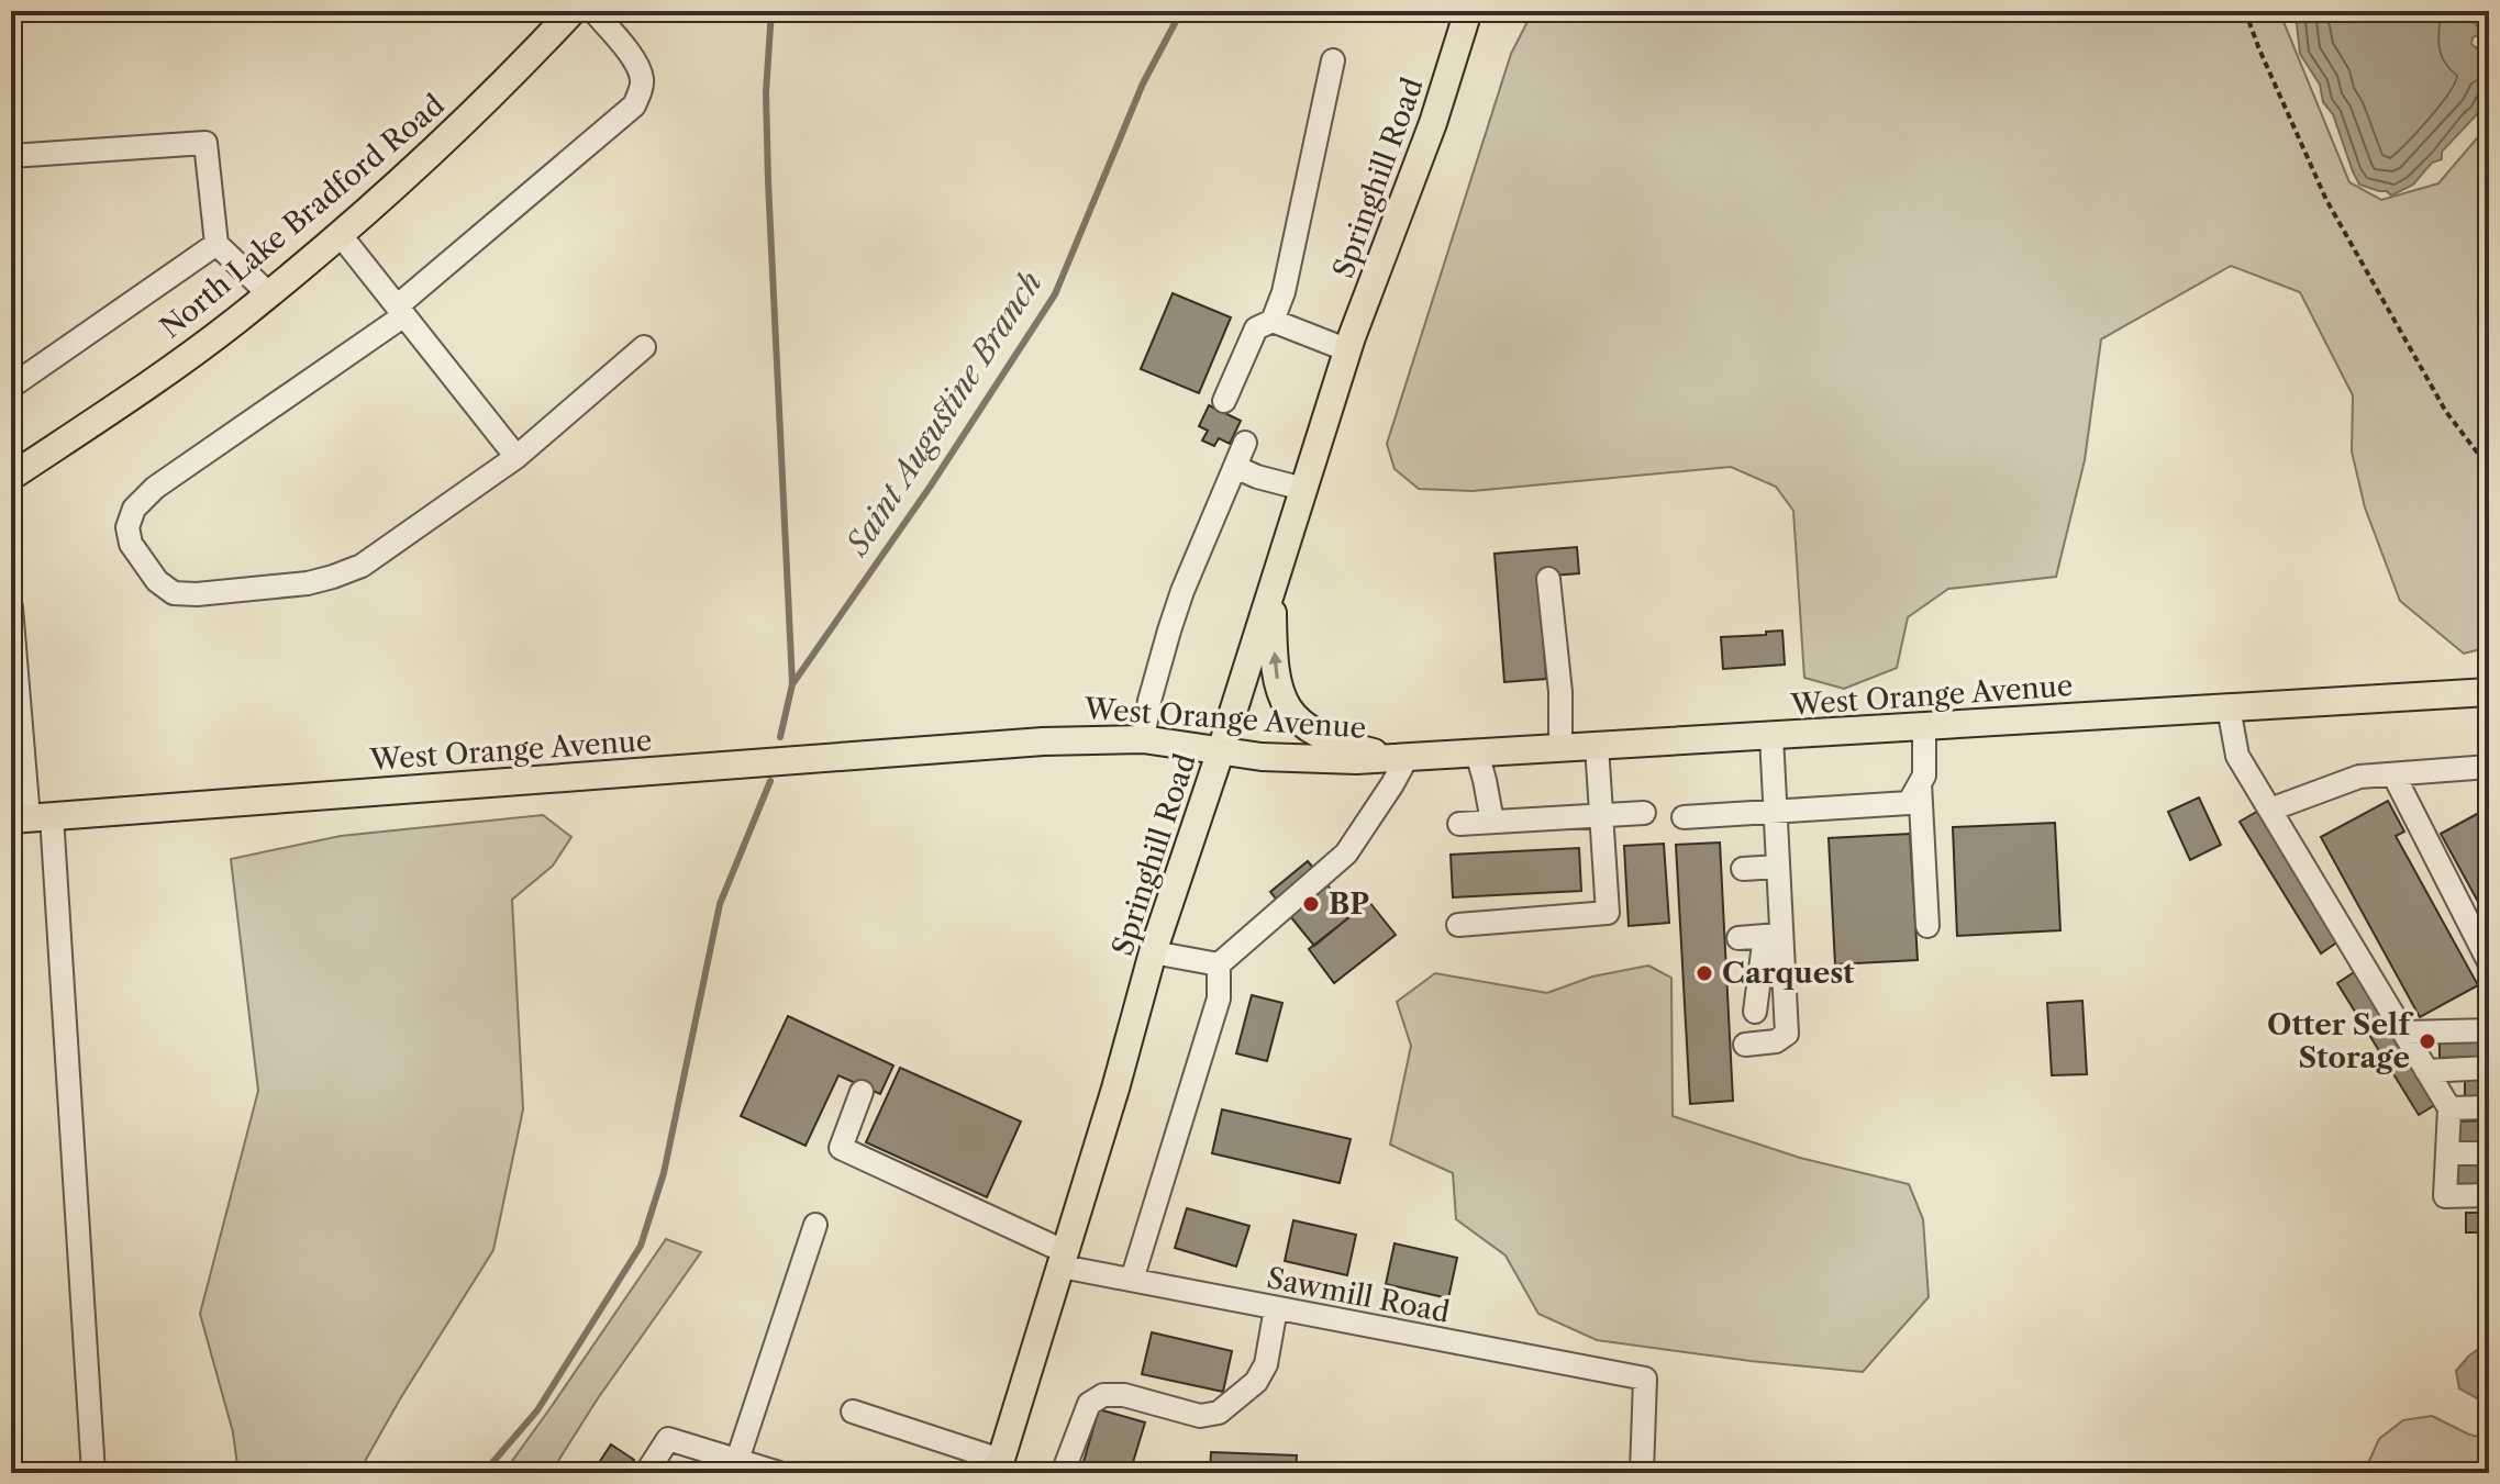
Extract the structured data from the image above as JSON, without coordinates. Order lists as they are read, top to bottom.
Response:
{
  "streets": {
    "main road": ["Springhill Road", "North Lake Bradford Road", "West Orange Avenue"],
    "street": ["Sawmill Road"]
  },
  "crossings": [
    ["Springhill Road", "West Orange Avenue"],
    ["Springhill Road", "Sawmill Road"]
  ],
  "water": ["Saint Augustine Branch"],
  "places": ["BP", "Carquest", "Otter Self Storage"]
}
